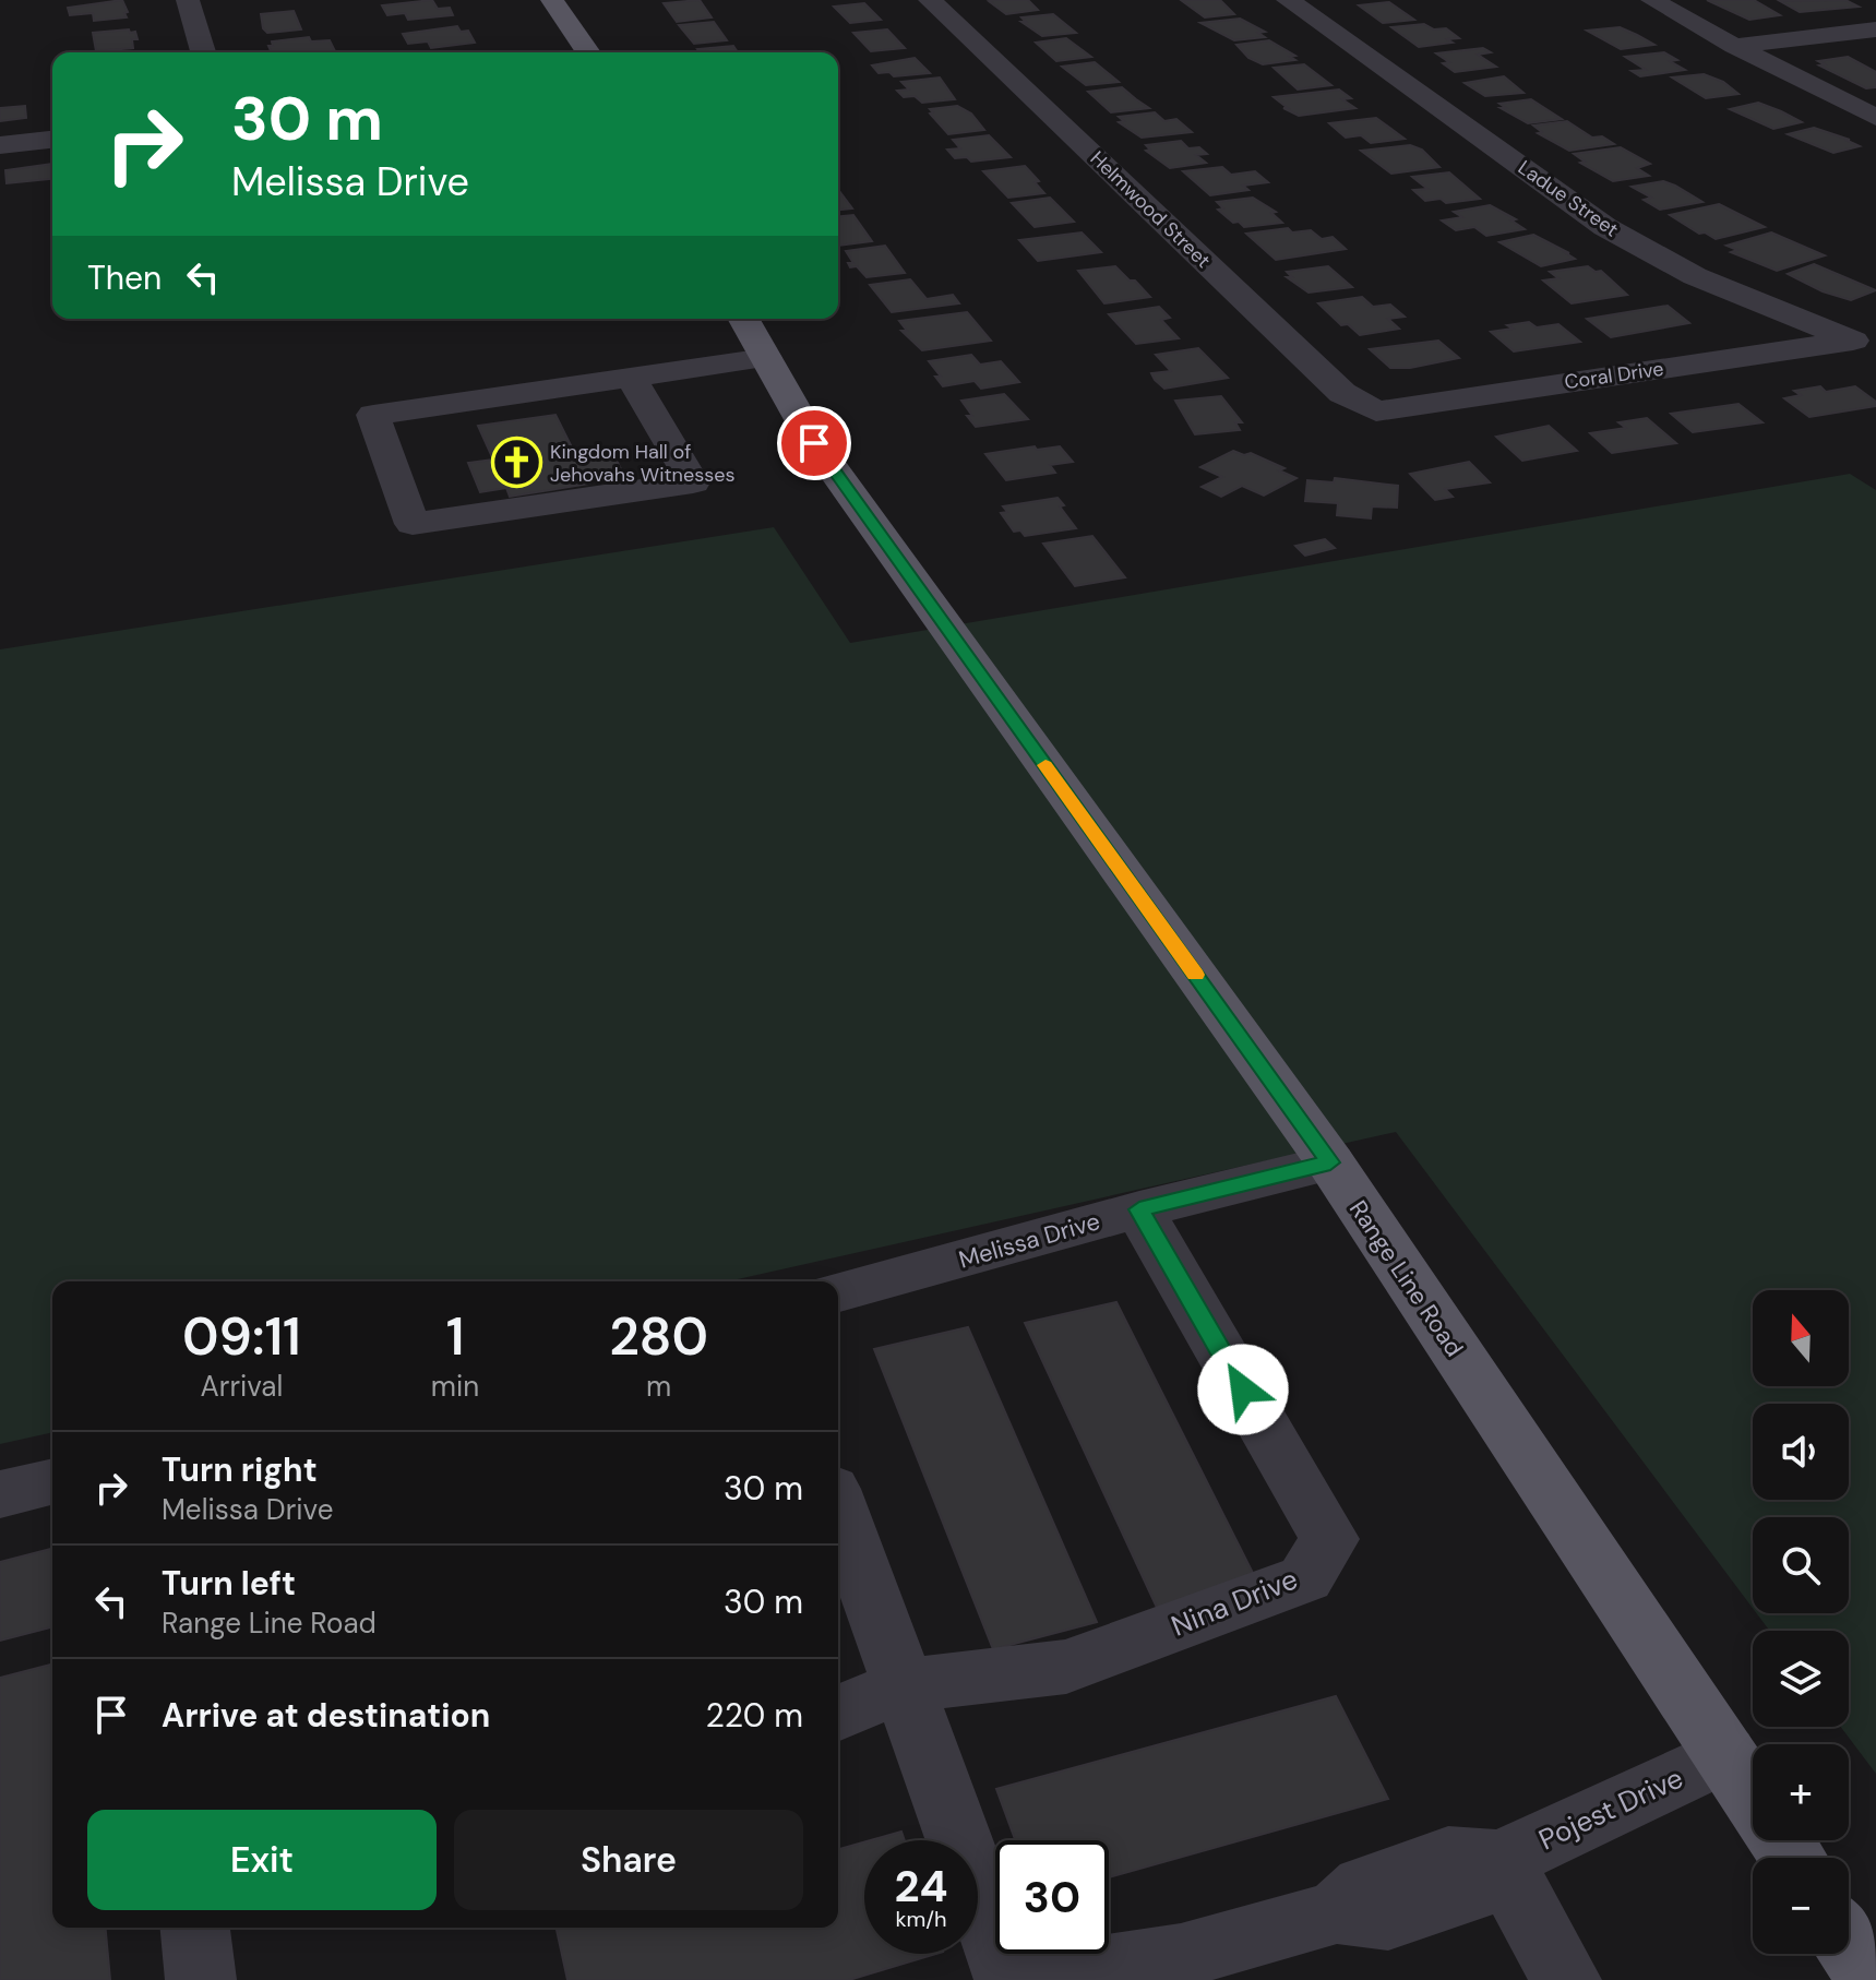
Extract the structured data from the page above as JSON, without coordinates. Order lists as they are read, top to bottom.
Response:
{
  "streets": {
    "main road": ["Range Line Road"],
    "street": [
      "Ladue Street",
      "Helmwood Street",
      "Coral Drive",
      "Melissa Drive",
      "Nina Drive",
      "Pojest Drive"
    ]
  },
  "crossings": [
    ["Ladue Street", "Coral Drive"],
    ["Helmwood Street", "Coral Drive"],
    ["Melissa Drive", "Range Line Road"],
    ["Melissa Drive", "Nina Drive"],
    ["Range Line Road", "Pojest Drive"]
  ],
  "places": {
    "church": ["Kingdom Hall of Jehovahs Witnesses"]
  },
  "north": "top",
  "page": {
    "turn": ["30 m", "Melissa Drive"],
    "then": "Then",
    "eta": [
      "09:11",
      "Arrival",
      "1",
      "min",
      "280",
      "m"
    ],
    "map_buttons": ["+", "−"],
    "list": [
      {
        "name": "Turn right",
        "note": "Melissa Drive",
        "value": "30 m"
      },
      {
        "name": "Turn left",
        "note": "Range Line Road",
        "value": "30 m"
      },
      {
        "name": "Arrive at destination",
        "value": "220 m"
      }
    ],
    "buttons": ["Exit", "Share"],
    "speed": "24 km/h",
    "limit": "30"
  }
}
